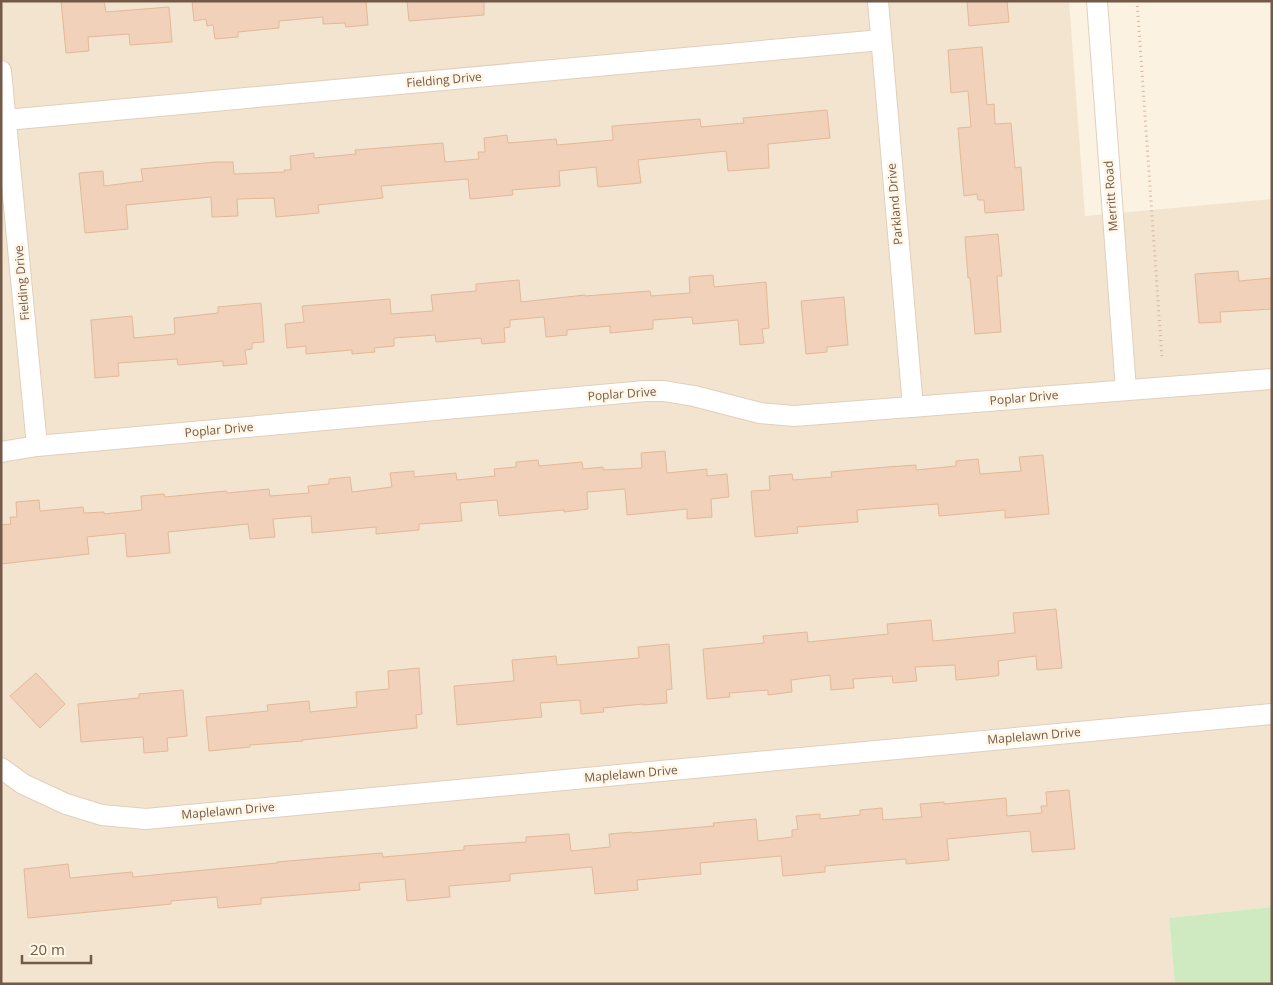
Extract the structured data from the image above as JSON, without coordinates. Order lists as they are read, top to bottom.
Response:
{
  "streets": {
    "street": [
      "Fielding Drive",
      "Merritt Road",
      "Parkland Drive",
      "Poplar Drive",
      "Maplelawn Drive"
    ]
  },
  "crossings": [
    ["Fielding Drive", "Parkland Drive"],
    ["Fielding Drive", "Poplar Drive"],
    ["Merritt Road", "Poplar Drive"],
    ["Parkland Drive", "Poplar Drive"]
  ],
  "scale_bar": "20 m"
}
